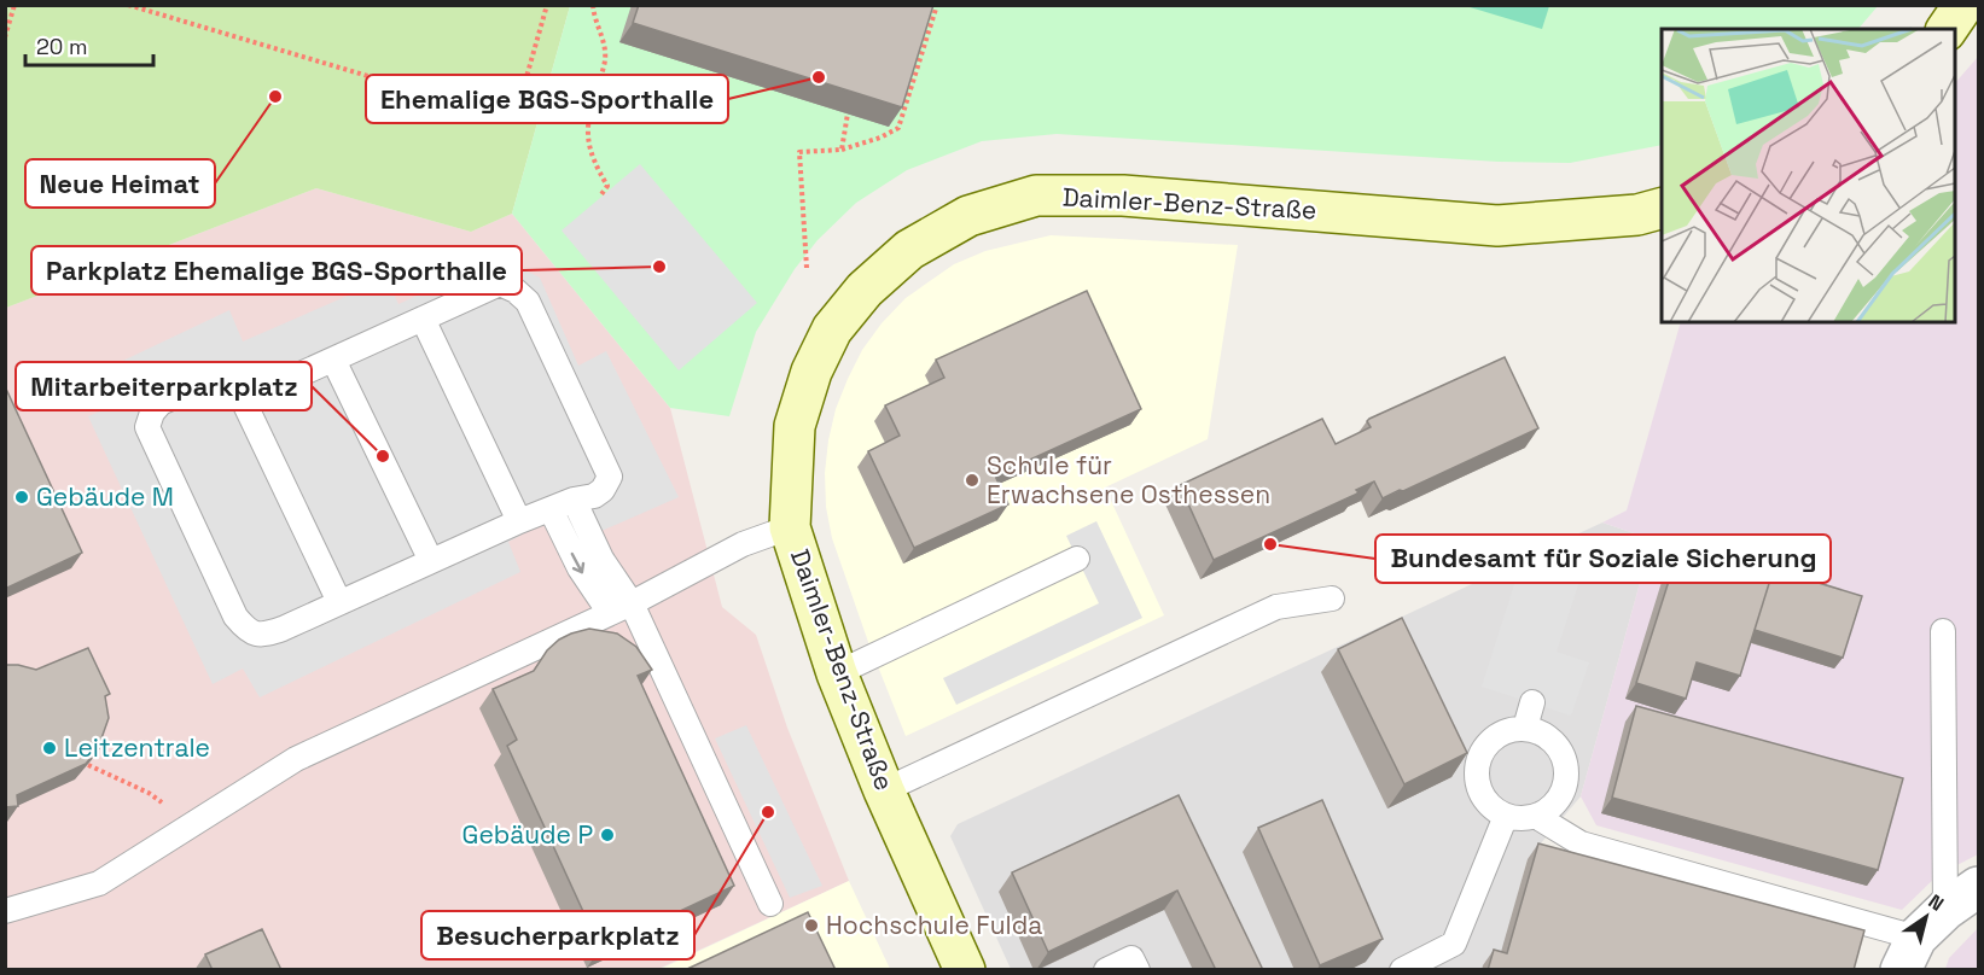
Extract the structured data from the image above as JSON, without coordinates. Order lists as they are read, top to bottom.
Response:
{
  "streets": {
    "street": ["Daimler-Benz-Straße"]
  },
  "places": [
    "Ehemalige BGS-Sporthalle",
    "Neue Heimat",
    "Parkplatz Ehemalige BGS-Sporthalle",
    "Mitarbeiterparkplatz",
    "Schule für Erwachsene Osthessen",
    "Gebäude M",
    "Bundesamt für Soziale Sicherung",
    "Leitzentrale",
    "Besucherparkplatz",
    "Gebäude P",
    "Hochschule Fulda"
  ],
  "scale_bar": "20 m",
  "north": "top right"
}
